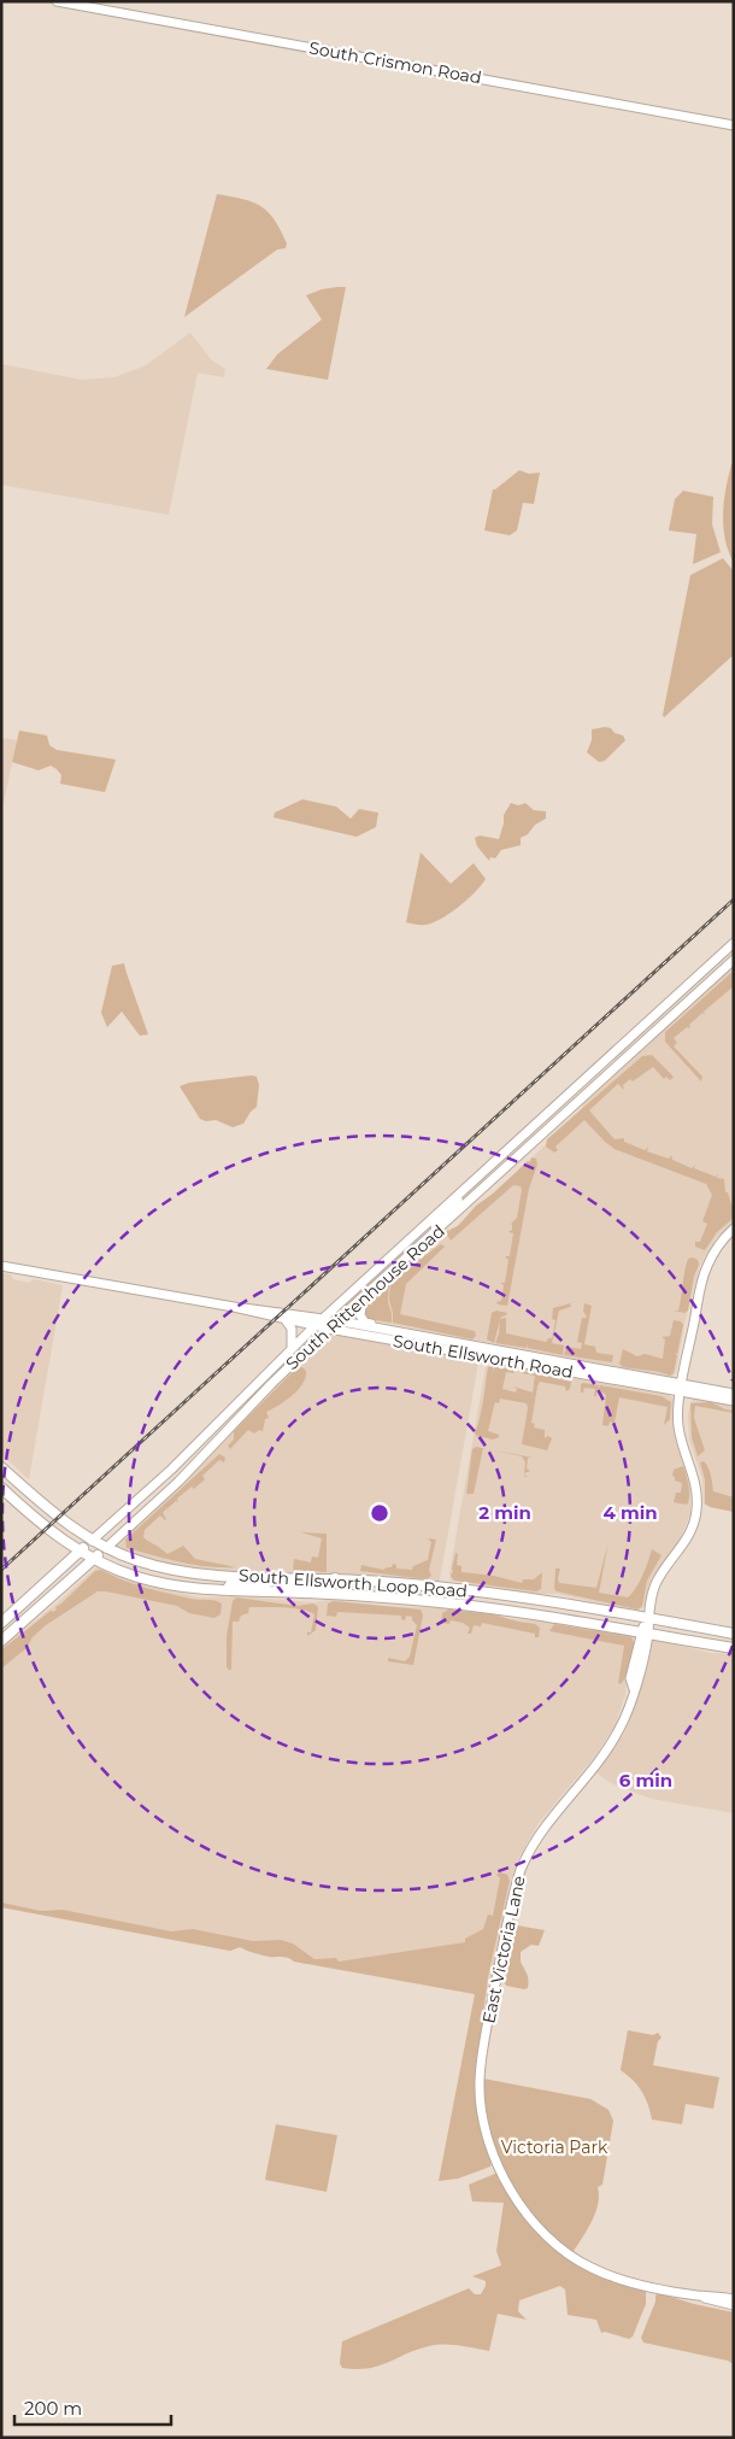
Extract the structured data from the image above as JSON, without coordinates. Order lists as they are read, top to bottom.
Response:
{
  "streets": {
    "main road": ["South Rittenhouse Road", "South Ellsworth Loop Road"],
    "street": ["South Crismon Road", "South Ellsworth Road", "East Victoria Lane"]
  },
  "crossings": [
    ["South Rittenhouse Road", "South Ellsworth Road"],
    ["South Rittenhouse Road", "South Ellsworth Loop Road"],
    ["South Ellsworth Road", "East Victoria Lane"],
    ["South Ellsworth Loop Road", "East Victoria Lane"]
  ],
  "parks": ["Victoria Park"],
  "scale_bar": "200 m",
  "rings": ["2 min", "4 min", "6 min"]
}
